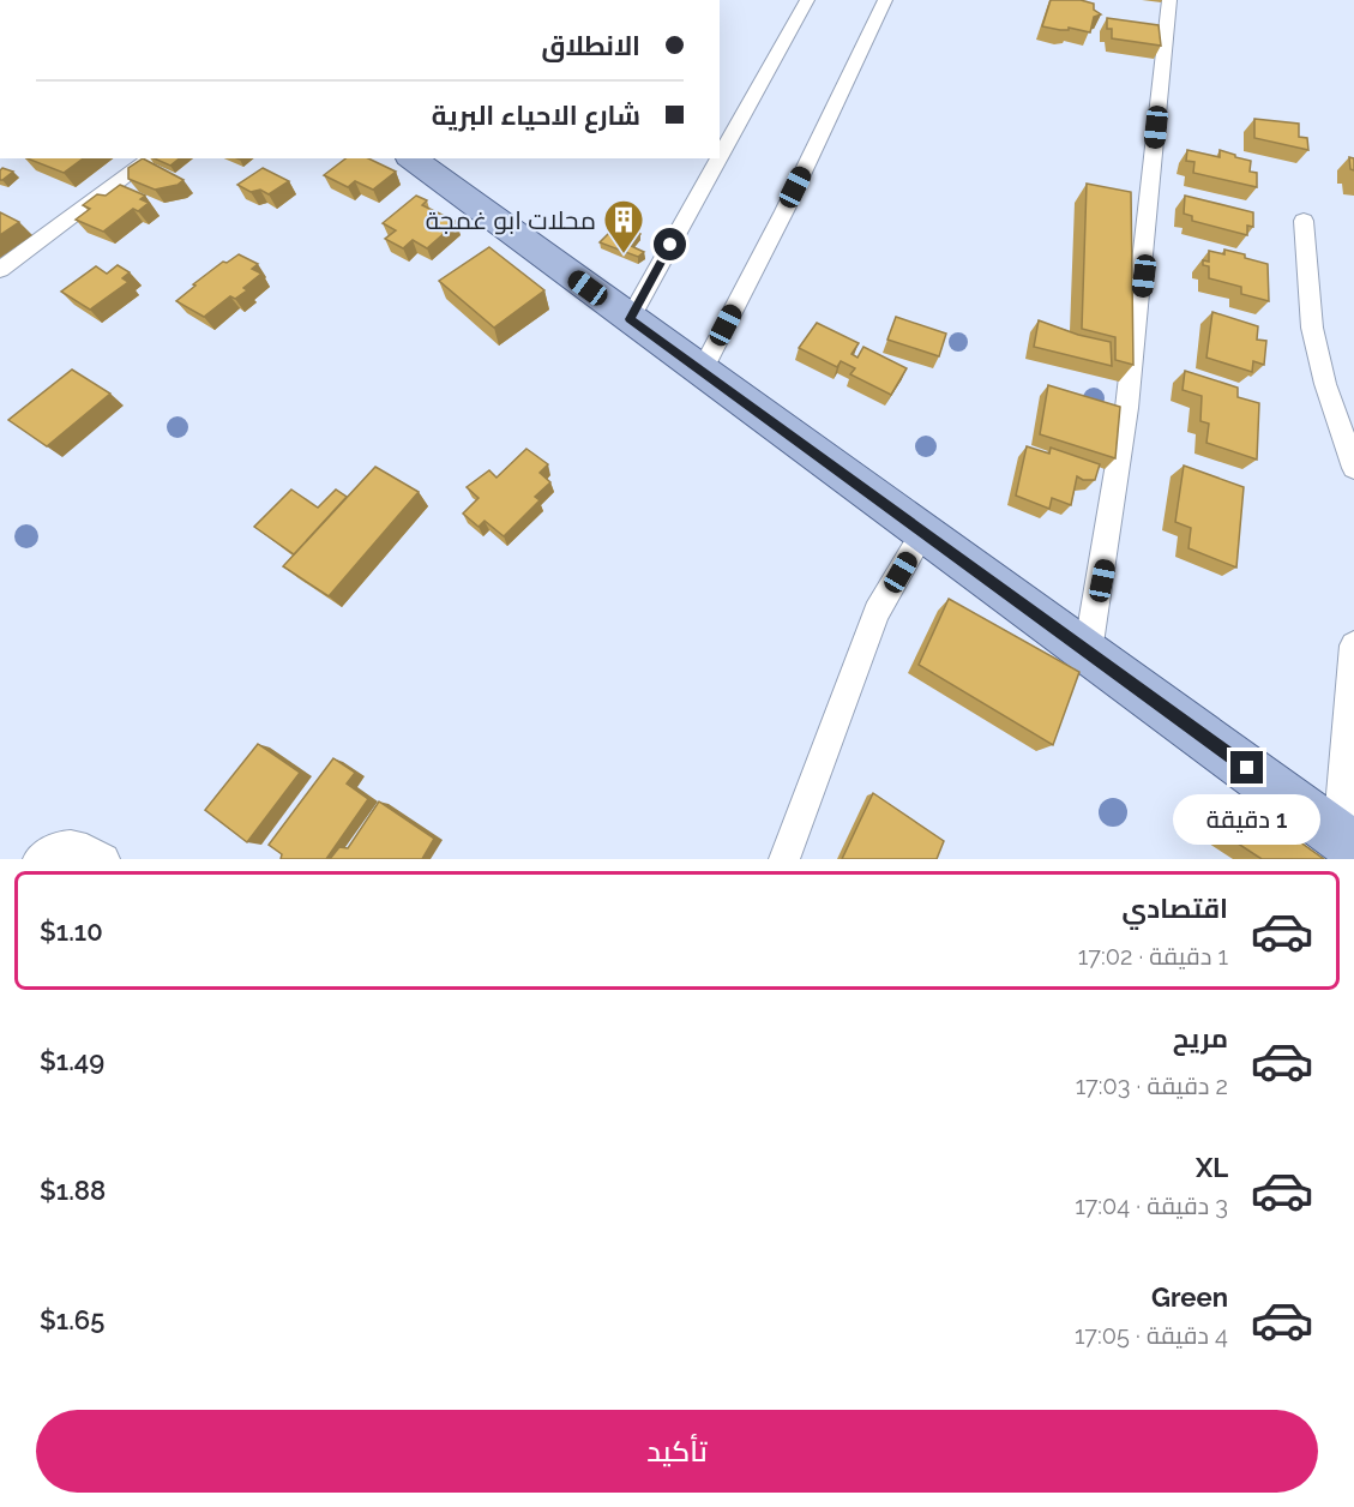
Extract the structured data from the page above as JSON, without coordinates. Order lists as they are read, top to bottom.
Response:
{
  "places": {
    "building": ["محلات ابو غمجة"]
  },
  "page": {
    "banner": ["الانطلاق", "شارع الاحياء البرية"],
    "bubble": "1 دقيقة",
    "list": [
      {
        "name": "اقتصادي",
        "note": "1 دقيقة · 17:02",
        "value": "$1.10"
      },
      {
        "name": "مريح",
        "note": "2 دقيقة · 17:03",
        "value": "$1.49"
      },
      {
        "name": "XL",
        "note": "3 دقيقة · 17:04",
        "value": "$1.88"
      },
      {
        "name": "Green",
        "note": "4 دقيقة · 17:05",
        "value": "$1.65"
      }
    ],
    "buttons": "تأكيد"
  }
}
